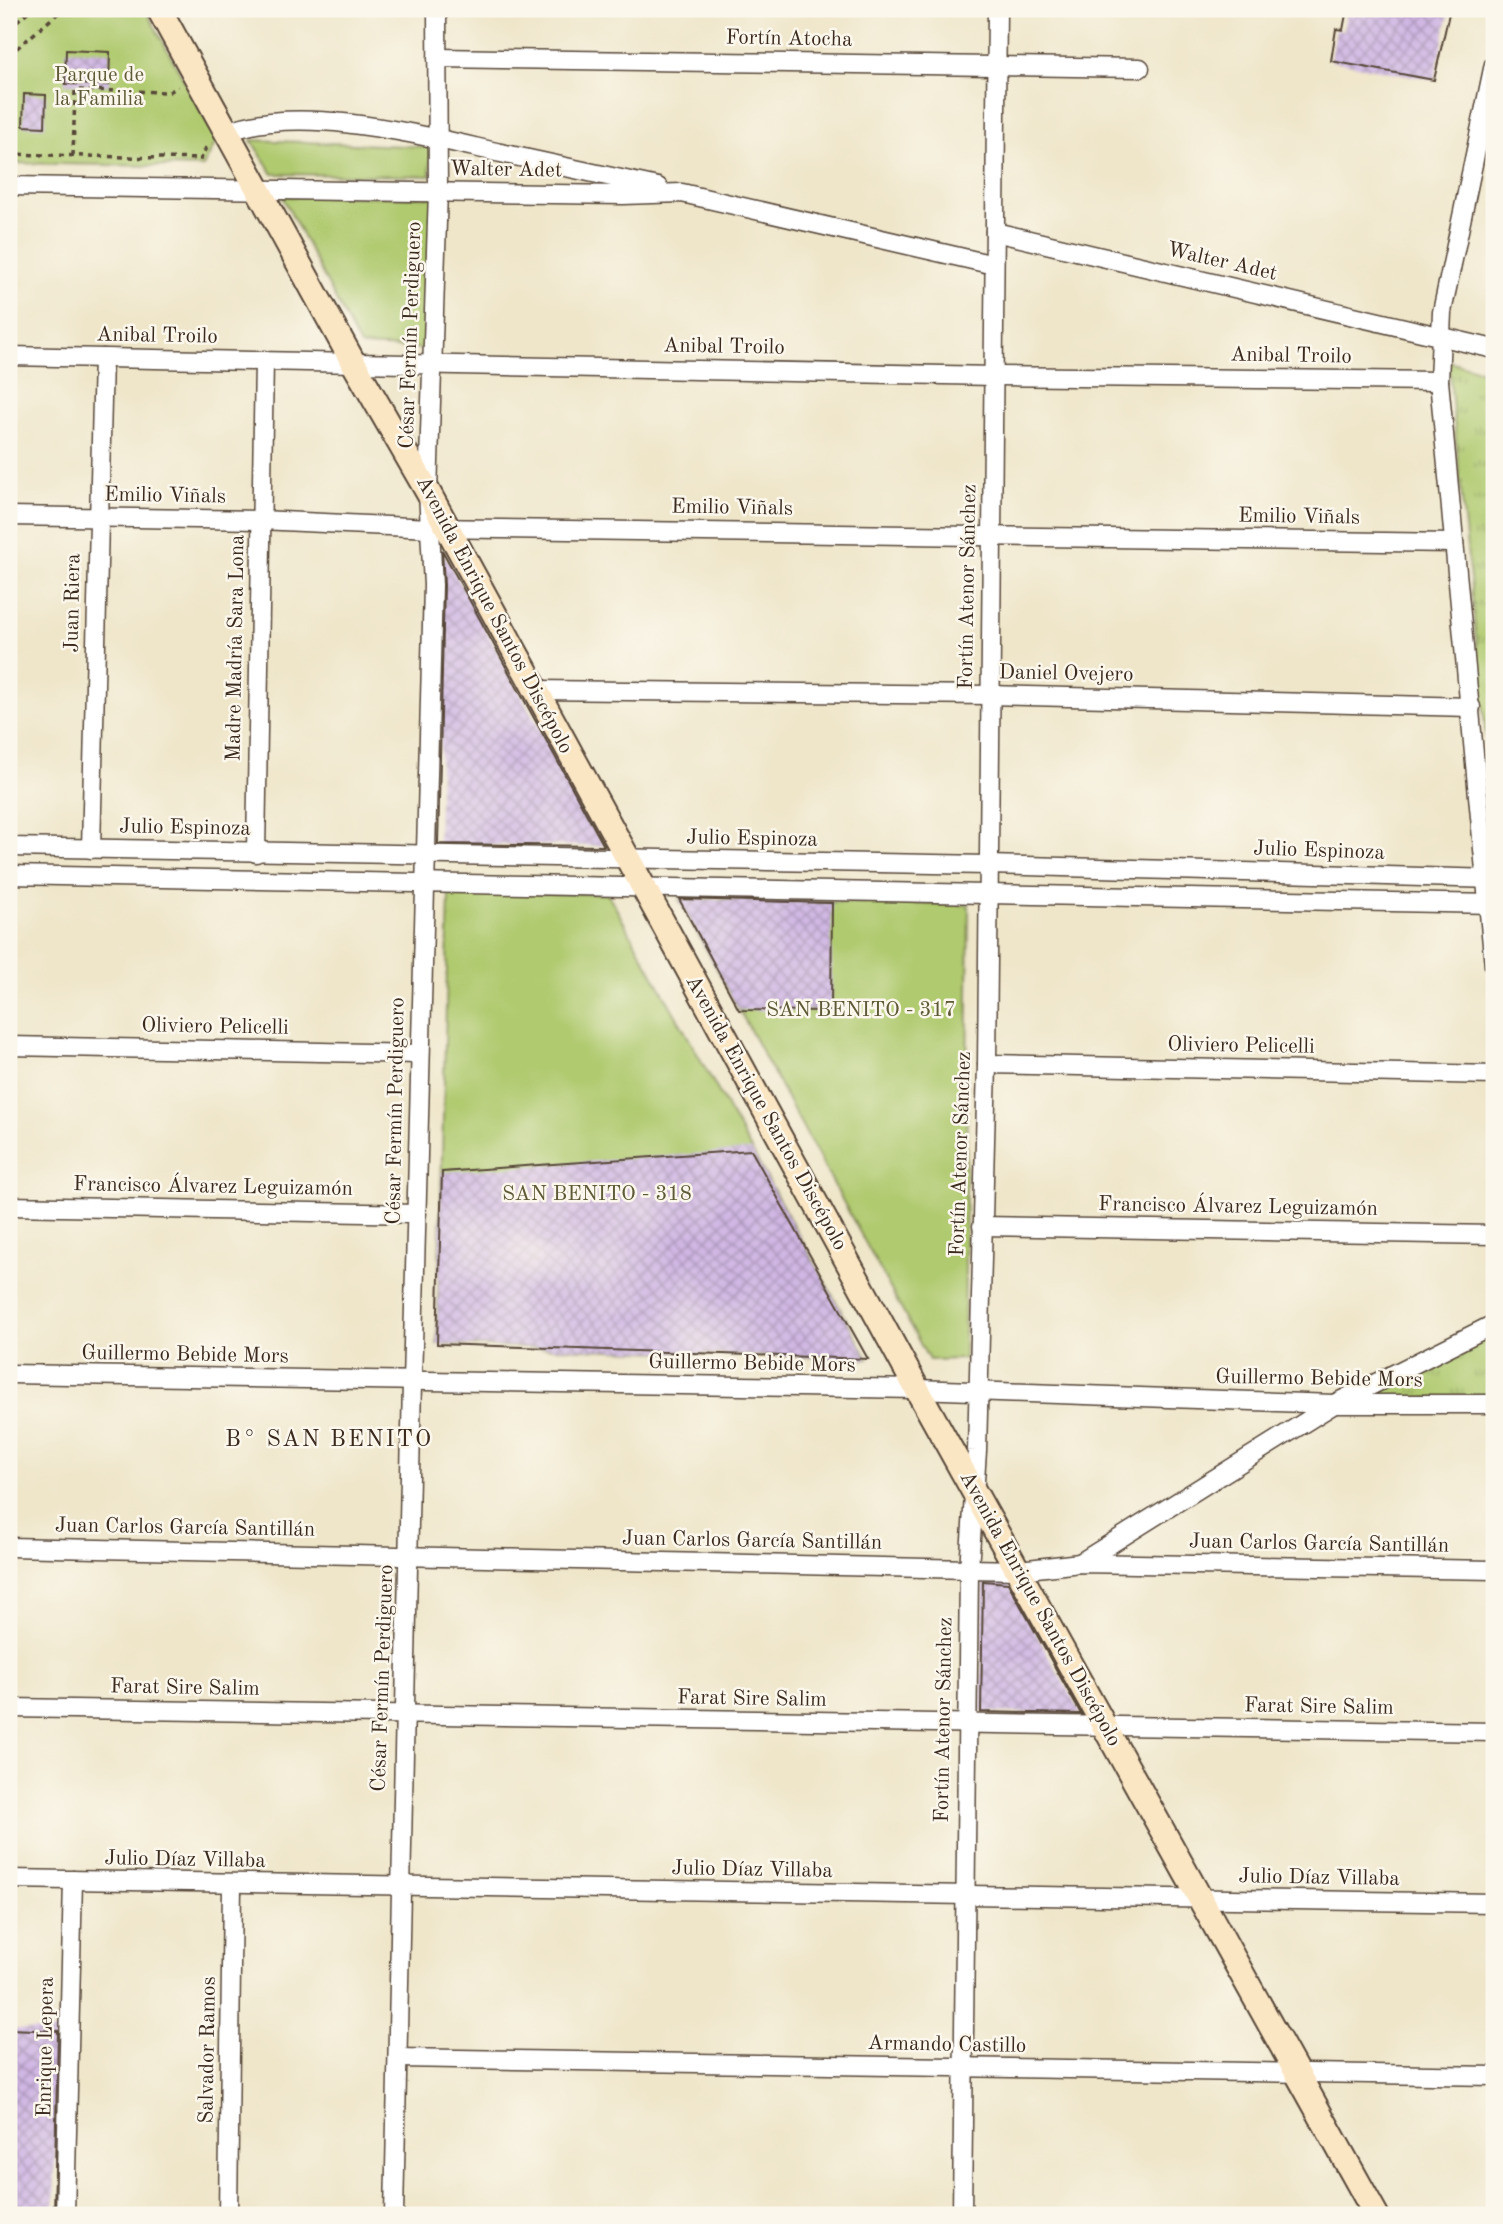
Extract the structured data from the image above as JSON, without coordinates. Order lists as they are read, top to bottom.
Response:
{
  "streets": {
    "main road": ["Avenida Enrique Santos Discépolo"],
    "street": [
      "Fortín Atocha",
      "Walter Adet",
      "César Fermín Perdiguero",
      "Anibal Troilo",
      "Emilio Viñals",
      "Fortín Atenor Sánchez",
      "Juan Riera",
      "Madre Madría Sara Lona",
      "Daniel Ovejero",
      "Julio Espinoza",
      "Oliviero Pelicelli",
      "Francisco Álvarez Leguizamón",
      "Guillermo Bebide Mors",
      "Juan Carlos García Santillán",
      "Farat Sire Salim",
      "Julio Díaz Villaba",
      "Armando Castillo",
      "Enrique Lepera",
      "Salvador Ramos"
    ]
  },
  "crossings": [
    ["Fortín Atocha", "César Fermín Perdiguero"],
    ["Fortín Atocha", "Fortín Atenor Sánchez"],
    ["Walter Adet", "César Fermín Perdiguero"],
    ["Walter Adet", "Fortín Atenor Sánchez"],
    ["Walter Adet", "Avenida Enrique Santos Discépolo"],
    ["César Fermín Perdiguero", "Anibal Troilo"],
    ["César Fermín Perdiguero", "Emilio Viñals"],
    ["César Fermín Perdiguero", "Avenida Enrique Santos Discépolo"],
    ["César Fermín Perdiguero", "Julio Espinoza"],
    ["César Fermín Perdiguero", "Oliviero Pelicelli"],
    ["César Fermín Perdiguero", "Francisco Álvarez Leguizamón"],
    ["César Fermín Perdiguero", "Guillermo Bebide Mors"],
    ["César Fermín Perdiguero", "Juan Carlos García Santillán"],
    ["César Fermín Perdiguero", "Farat Sire Salim"],
    ["César Fermín Perdiguero", "Julio Díaz Villaba"],
    ["César Fermín Perdiguero", "Armando Castillo"],
    ["Anibal Troilo", "Fortín Atenor Sánchez"],
    ["Anibal Troilo", "Juan Riera"],
    ["Anibal Troilo", "Avenida Enrique Santos Discépolo"],
    ["Anibal Troilo", "Madre Madría Sara Lona"],
    ["Emilio Viñals", "Fortín Atenor Sánchez"],
    ["Emilio Viñals", "Juan Riera"],
    ["Emilio Viñals", "Avenida Enrique Santos Discépolo"],
    ["Emilio Viñals", "Madre Madría Sara Lona"],
    ["Fortín Atenor Sánchez", "Avenida Enrique Santos Discépolo"],
    ["Fortín Atenor Sánchez", "Daniel Ovejero"],
    ["Fortín Atenor Sánchez", "Julio Espinoza"],
    ["Fortín Atenor Sánchez", "Oliviero Pelicelli"],
    ["Fortín Atenor Sánchez", "Francisco Álvarez Leguizamón"],
    ["Fortín Atenor Sánchez", "Guillermo Bebide Mors"],
    ["Fortín Atenor Sánchez", "Juan Carlos García Santillán"],
    ["Fortín Atenor Sánchez", "Farat Sire Salim"],
    ["Fortín Atenor Sánchez", "Julio Díaz Villaba"],
    ["Fortín Atenor Sánchez", "Armando Castillo"],
    ["Juan Riera", "Julio Espinoza"],
    ["Avenida Enrique Santos Discépolo", "Daniel Ovejero"],
    ["Avenida Enrique Santos Discépolo", "Julio Espinoza"],
    ["Avenida Enrique Santos Discépolo", "Guillermo Bebide Mors"],
    ["Avenida Enrique Santos Discépolo", "Juan Carlos García Santillán"],
    ["Avenida Enrique Santos Discépolo", "Farat Sire Salim"],
    ["Avenida Enrique Santos Discépolo", "Julio Díaz Villaba"],
    ["Avenida Enrique Santos Discépolo", "Armando Castillo"],
    ["Madre Madría Sara Lona", "Julio Espinoza"],
    ["Julio Díaz Villaba", "Enrique Lepera"],
    ["Julio Díaz Villaba", "Salvador Ramos"]
  ],
  "districts": ["B° SAN BENITO"],
  "parks": ["Parque de la Familia", "SAN BENITO - 317", "SAN BENITO - 318"]
}
